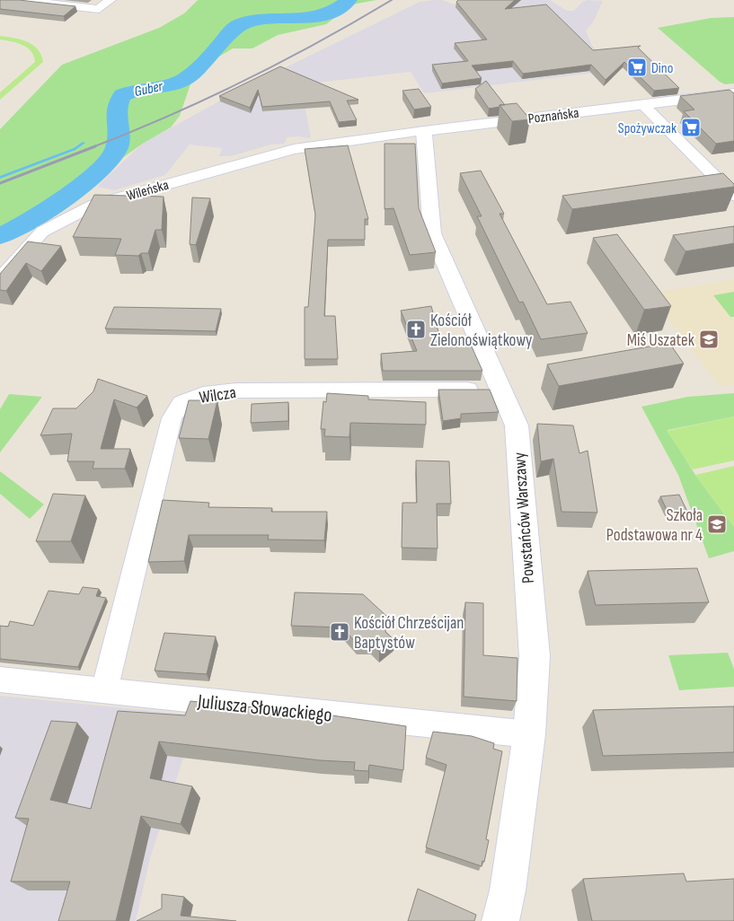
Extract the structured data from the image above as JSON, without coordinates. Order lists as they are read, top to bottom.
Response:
{
  "streets": {
    "street": [
      "Poznańska",
      "Wileńska",
      "Wilcza",
      "Powstańców Warszawy",
      "Juliusza Słowackiego"
    ]
  },
  "crossings": [
    ["Poznańska", "Wileńska"],
    ["Poznańska", "Powstańców Warszawy"],
    ["Wilcza", "Powstańców Warszawy"],
    ["Wilcza", "Juliusza Słowackiego"],
    ["Powstańców Warszawy", "Juliusza Słowackiego"]
  ],
  "water": ["Guber"],
  "places": {
    "supermarket": ["Dino", "Spożywczak"],
    "church": ["Kościół Zielonoświątkowy", "Kościół Chrześcijan Baptystów"],
    "school or university": ["Miś Uszatek", "Szkoła Podstawowa nr 4"]
  }
}
